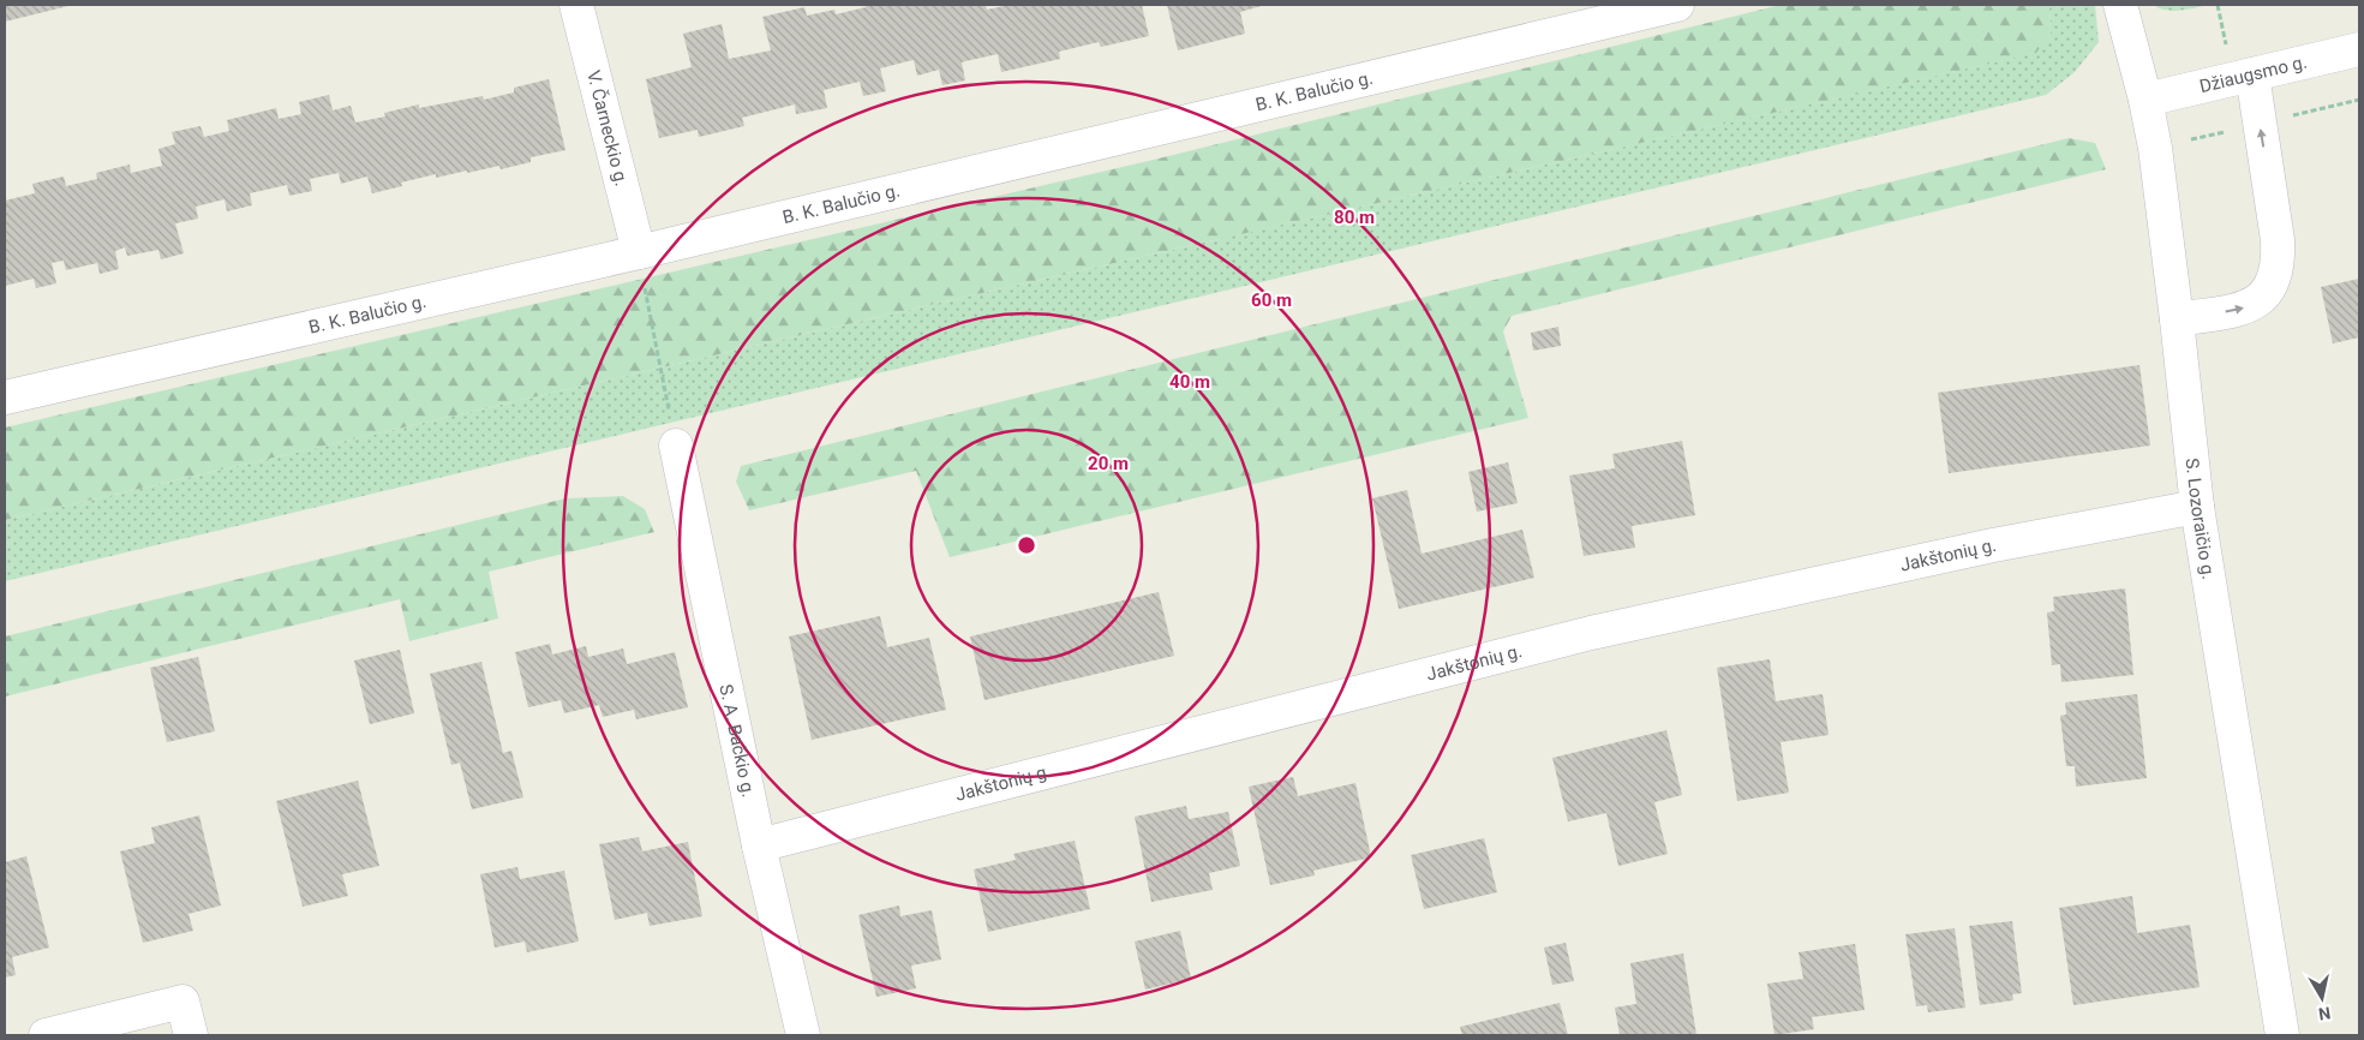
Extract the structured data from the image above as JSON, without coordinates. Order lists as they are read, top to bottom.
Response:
{
  "streets": {
    "street": [
      "Džiaugsmo g.",
      "B. K. Balučio g.",
      "V. Čarneckio g.",
      "S. Lozoraičio g.",
      "Jakštonių g.",
      "S. A. Bačkio g."
    ]
  },
  "crossings": [
    ["Džiaugsmo g.", "S. Lozoraičio g."],
    ["B. K. Balučio g.", "V. Čarneckio g."],
    ["S. Lozoraičio g.", "Jakštonių g."],
    ["Jakštonių g.", "S. A. Bačkio g."]
  ],
  "north": "bottom",
  "rings": [
    "80 m",
    "60 m",
    "40 m",
    "20 m"
  ]
}
